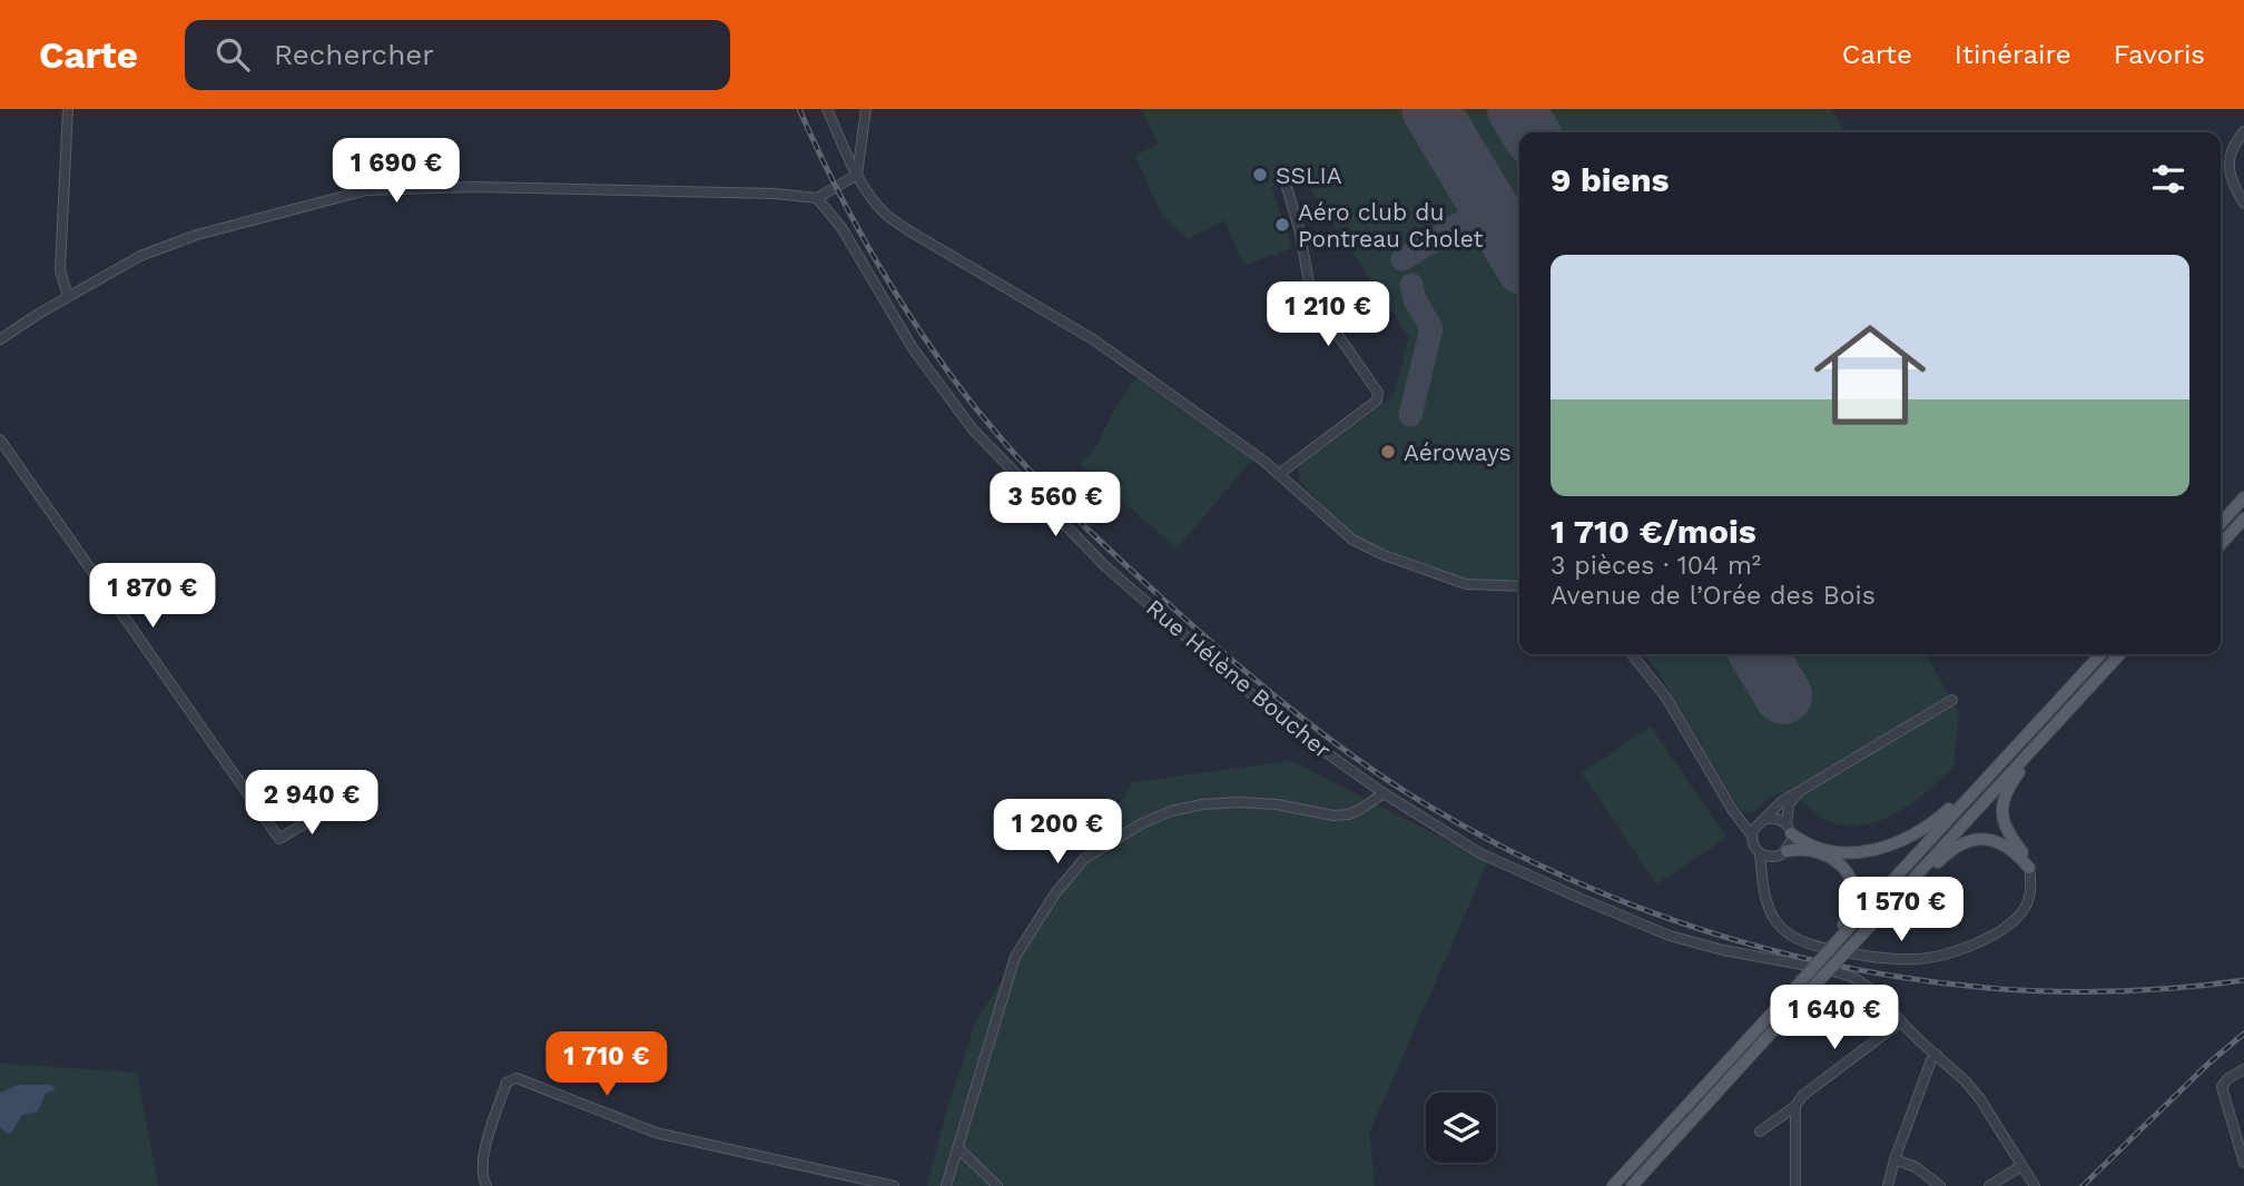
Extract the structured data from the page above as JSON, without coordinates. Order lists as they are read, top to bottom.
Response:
{
  "streets": {
    "street": ["Rue Hélène Boucher"]
  },
  "places": ["SSLIA", "Aéro club du Pontreau Cholet", "Aéroways"],
  "page": {
    "header": "Carte",
    "search": "Rechercher",
    "nav": ["Carte", "Itinéraire", "Favoris"],
    "heading": "9 biens",
    "price": [
      "1 690 €",
      "1 210 €",
      "3 560 €",
      "1 870 €",
      "2 940 €",
      "1 200 €",
      "1 570 €",
      "1 640 €",
      "1 710 €"
    ],
    "list": [
      {
        "name": "1 710 €/mois",
        "note": "3 pièces · 104 m² · Avenue de l’Orée des Bois"
      }
    ]
  }
}
